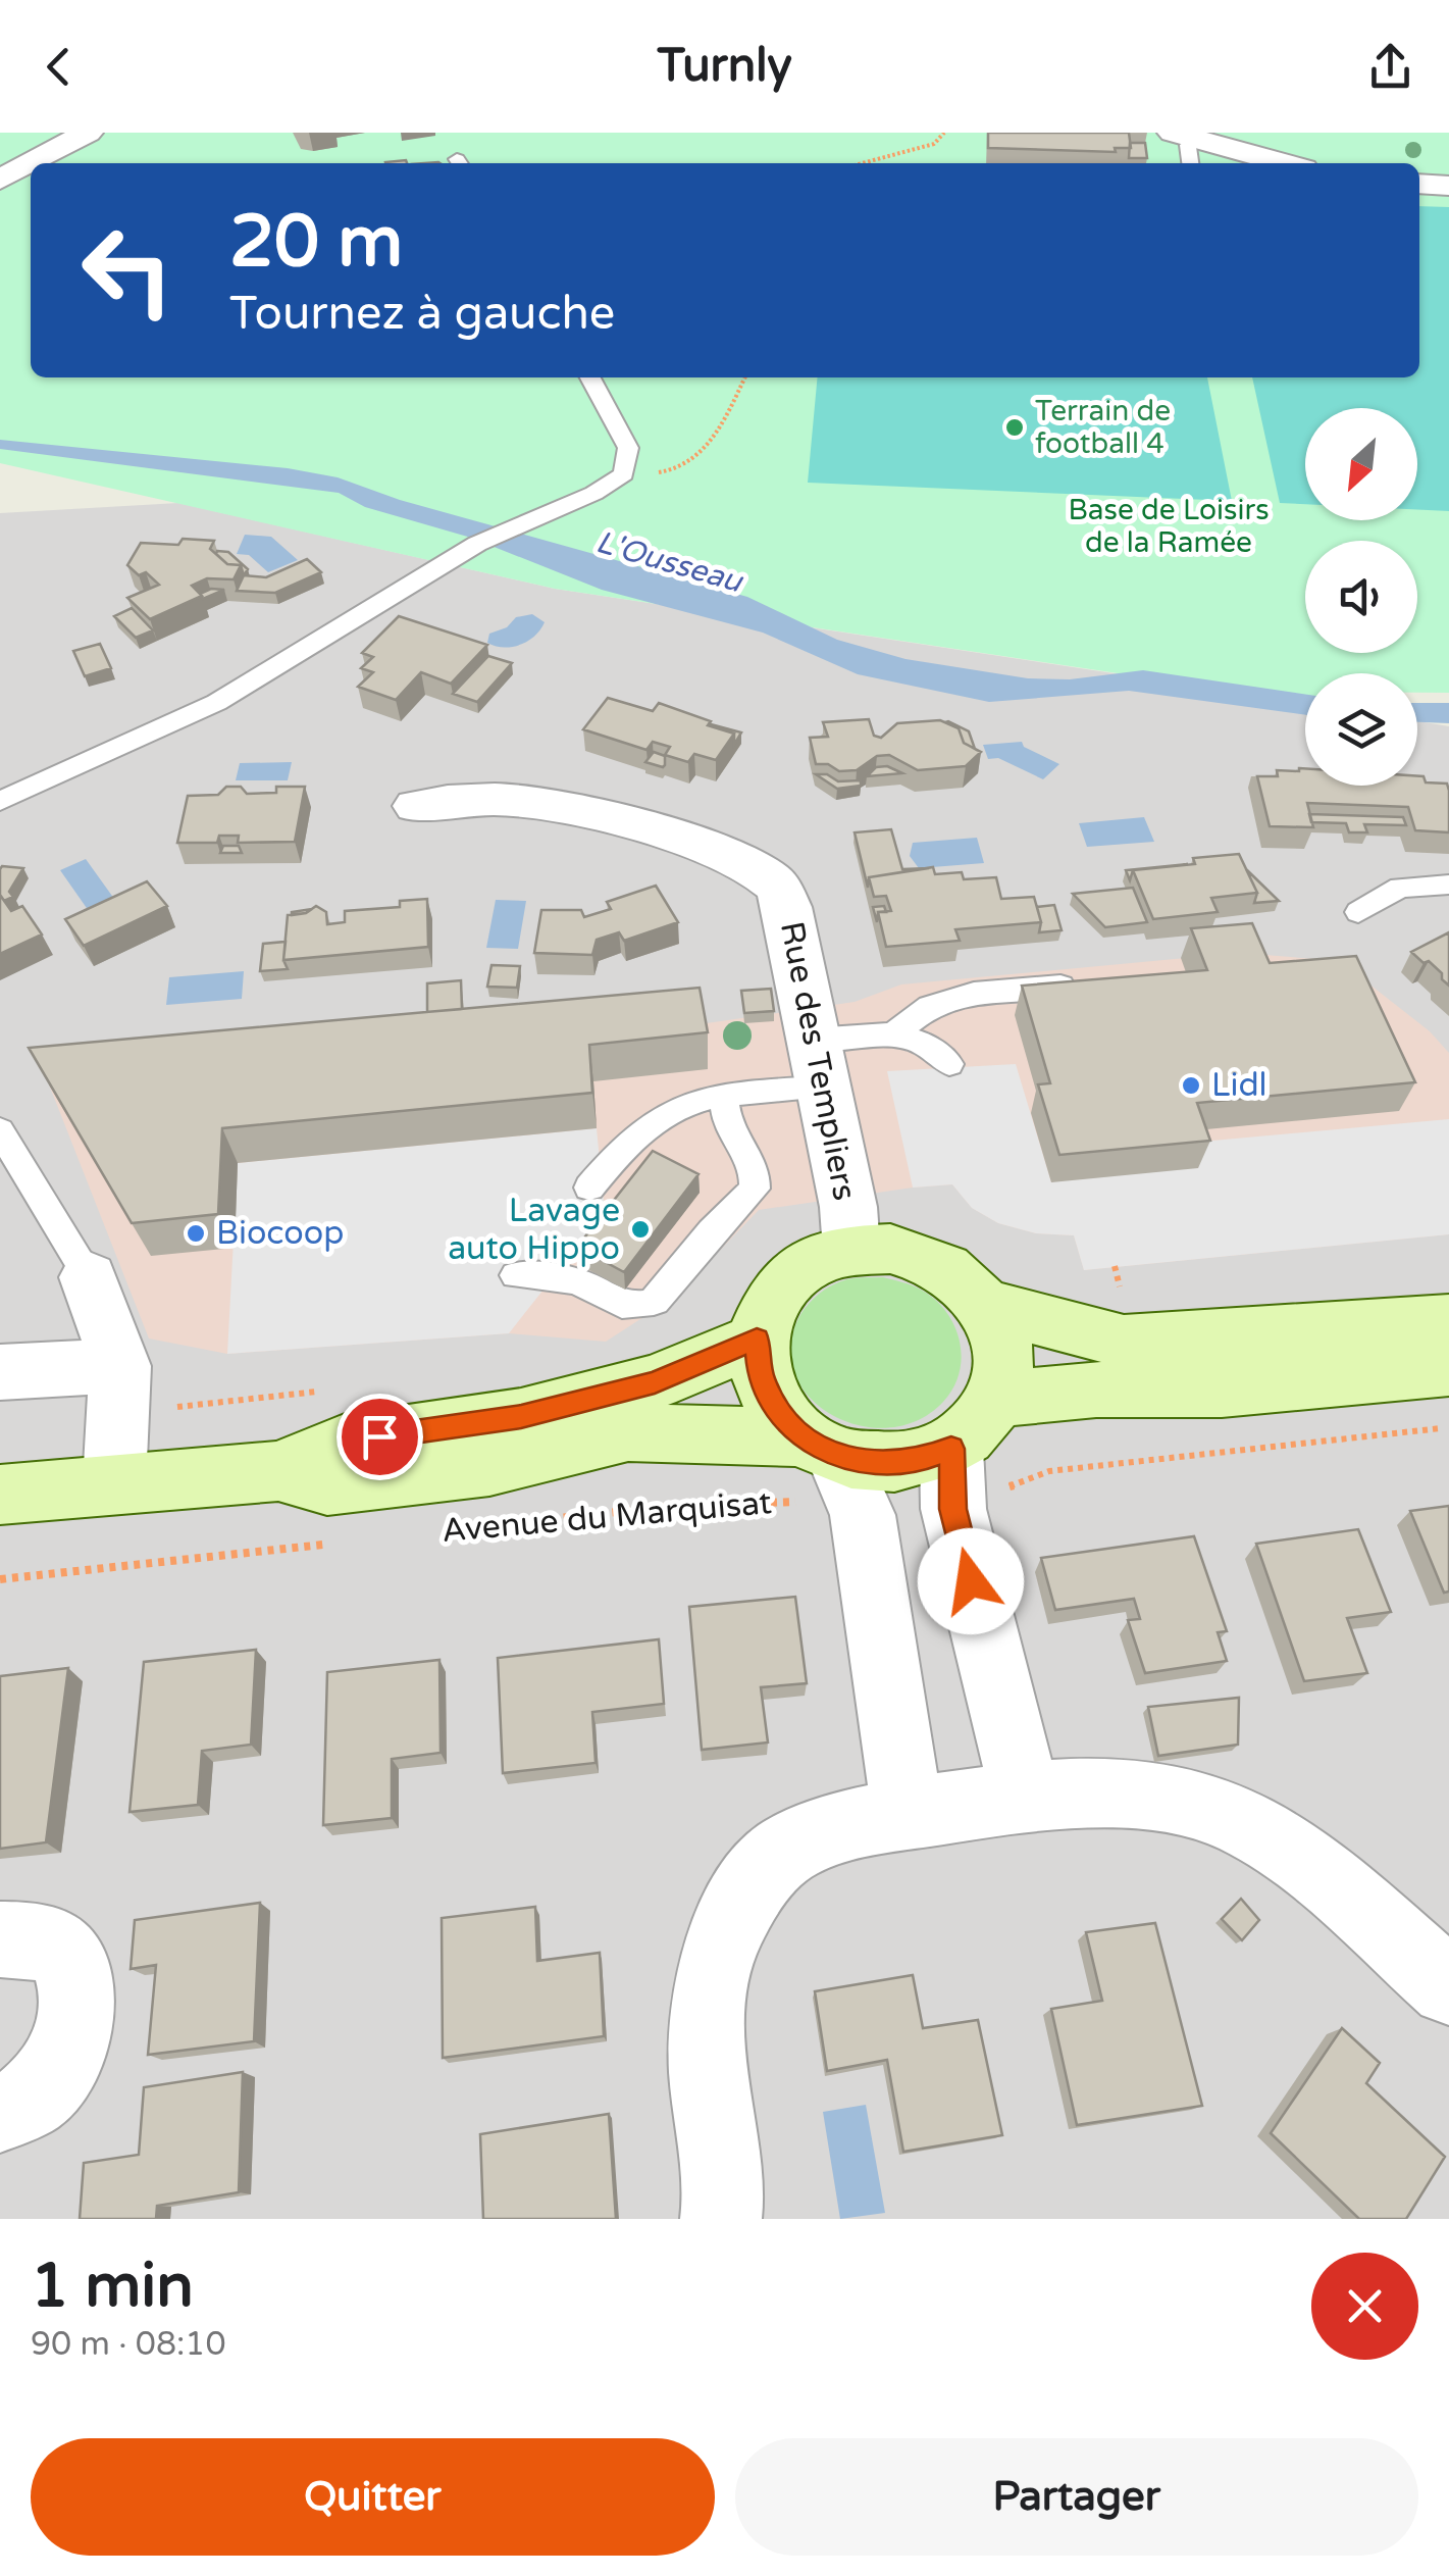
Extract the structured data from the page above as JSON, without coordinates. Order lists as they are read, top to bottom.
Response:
{
  "streets": {
    "main road": ["Avenue du Marquisat"],
    "street": ["Rue des Templiers"]
  },
  "crossings": [
    ["Rue des Templiers", "Avenue du Marquisat"]
  ],
  "water": ["L'Ousseau"],
  "parks": ["Base de Loisirs de la Ramée"],
  "places": [
    "Terrain de football 4",
    "Lidl",
    "Lavage auto Hippo",
    "Biocoop"
  ],
  "north": "bottom left",
  "page": {
    "header": "Turnly",
    "turn": ["20 m", "Tournez à gauche"],
    "heading": ["1 min", "90 m · 08:10"],
    "buttons": ["Quitter", "Partager"]
  }
}
